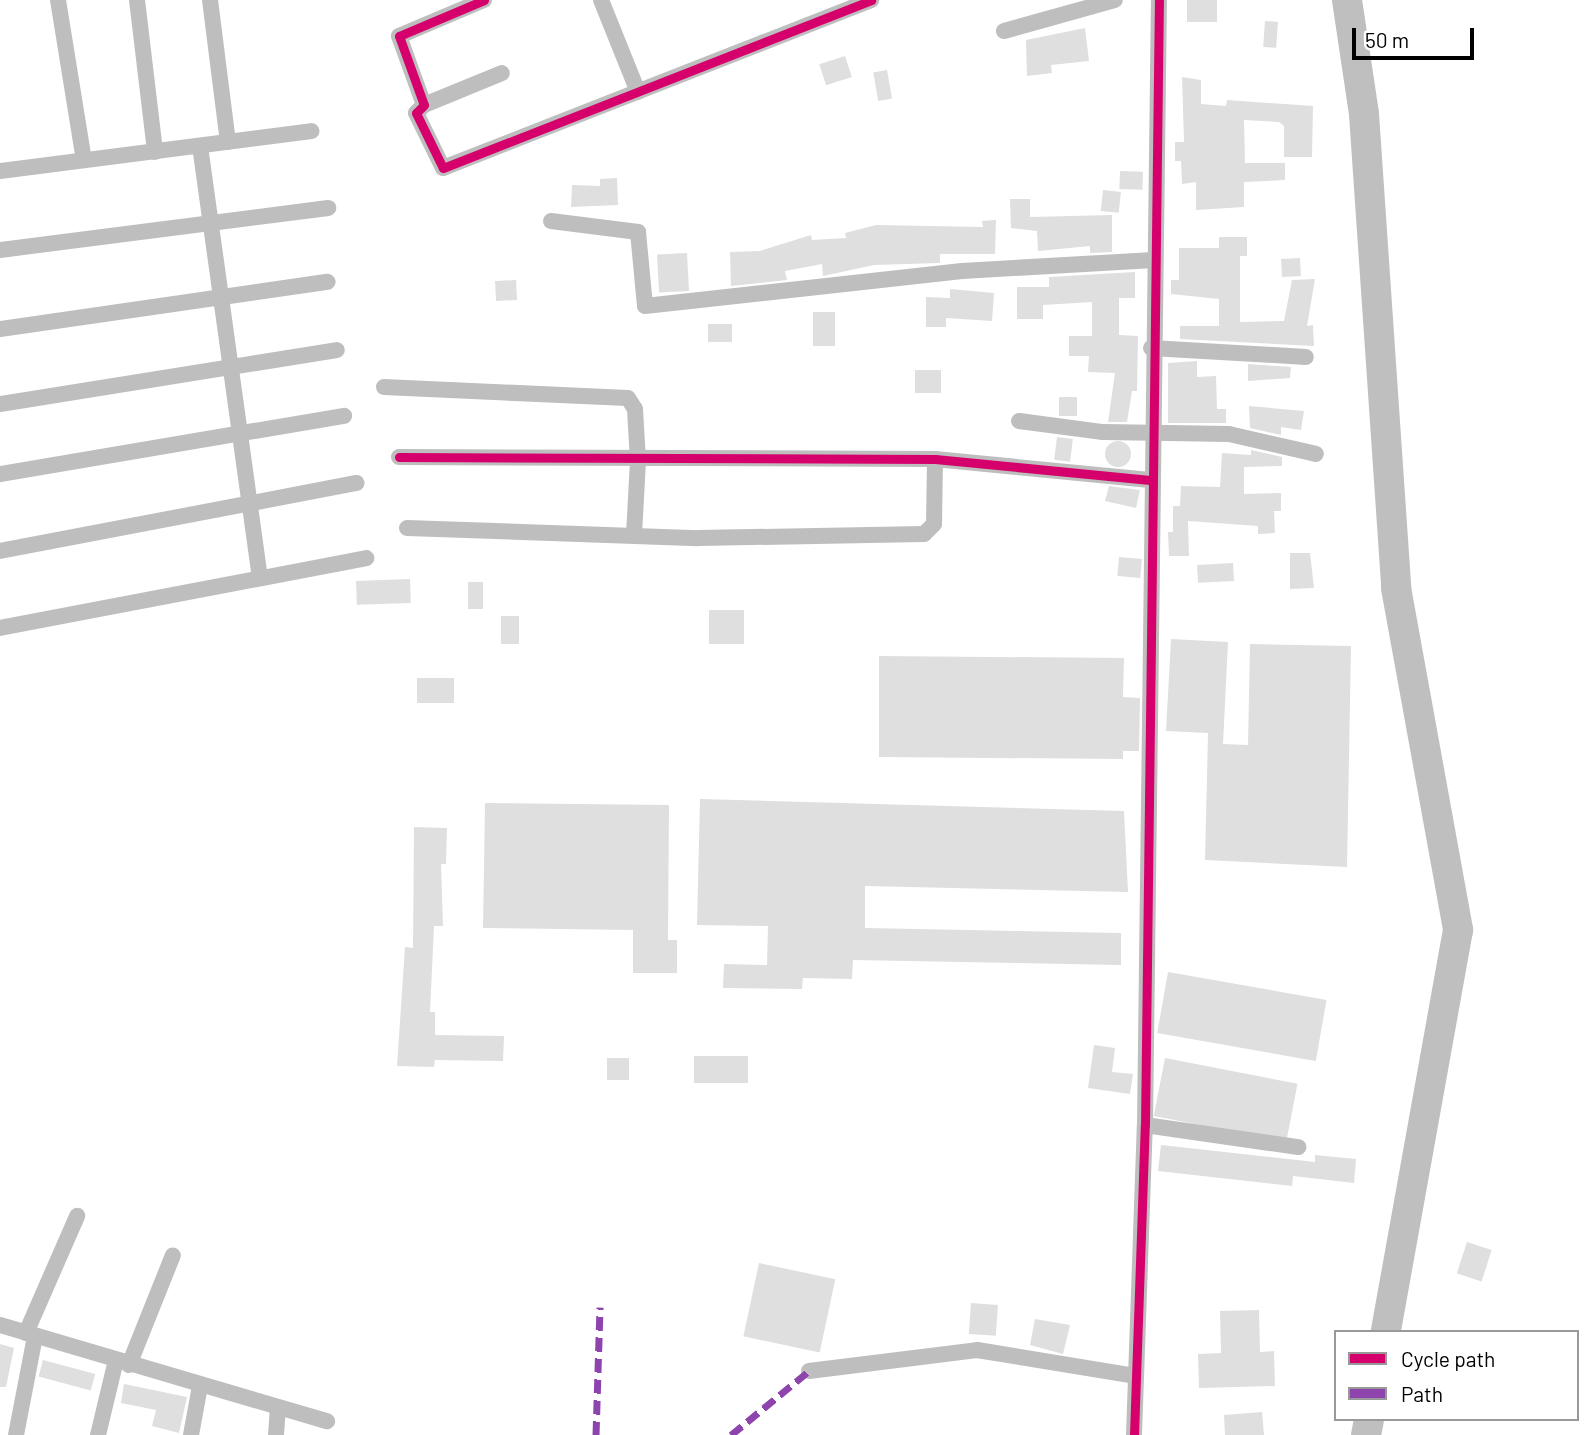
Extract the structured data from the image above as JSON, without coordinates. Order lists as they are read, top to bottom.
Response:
{
  "legend": ["Cycle path", "Path"],
  "scale_bar": "50 m"
}
